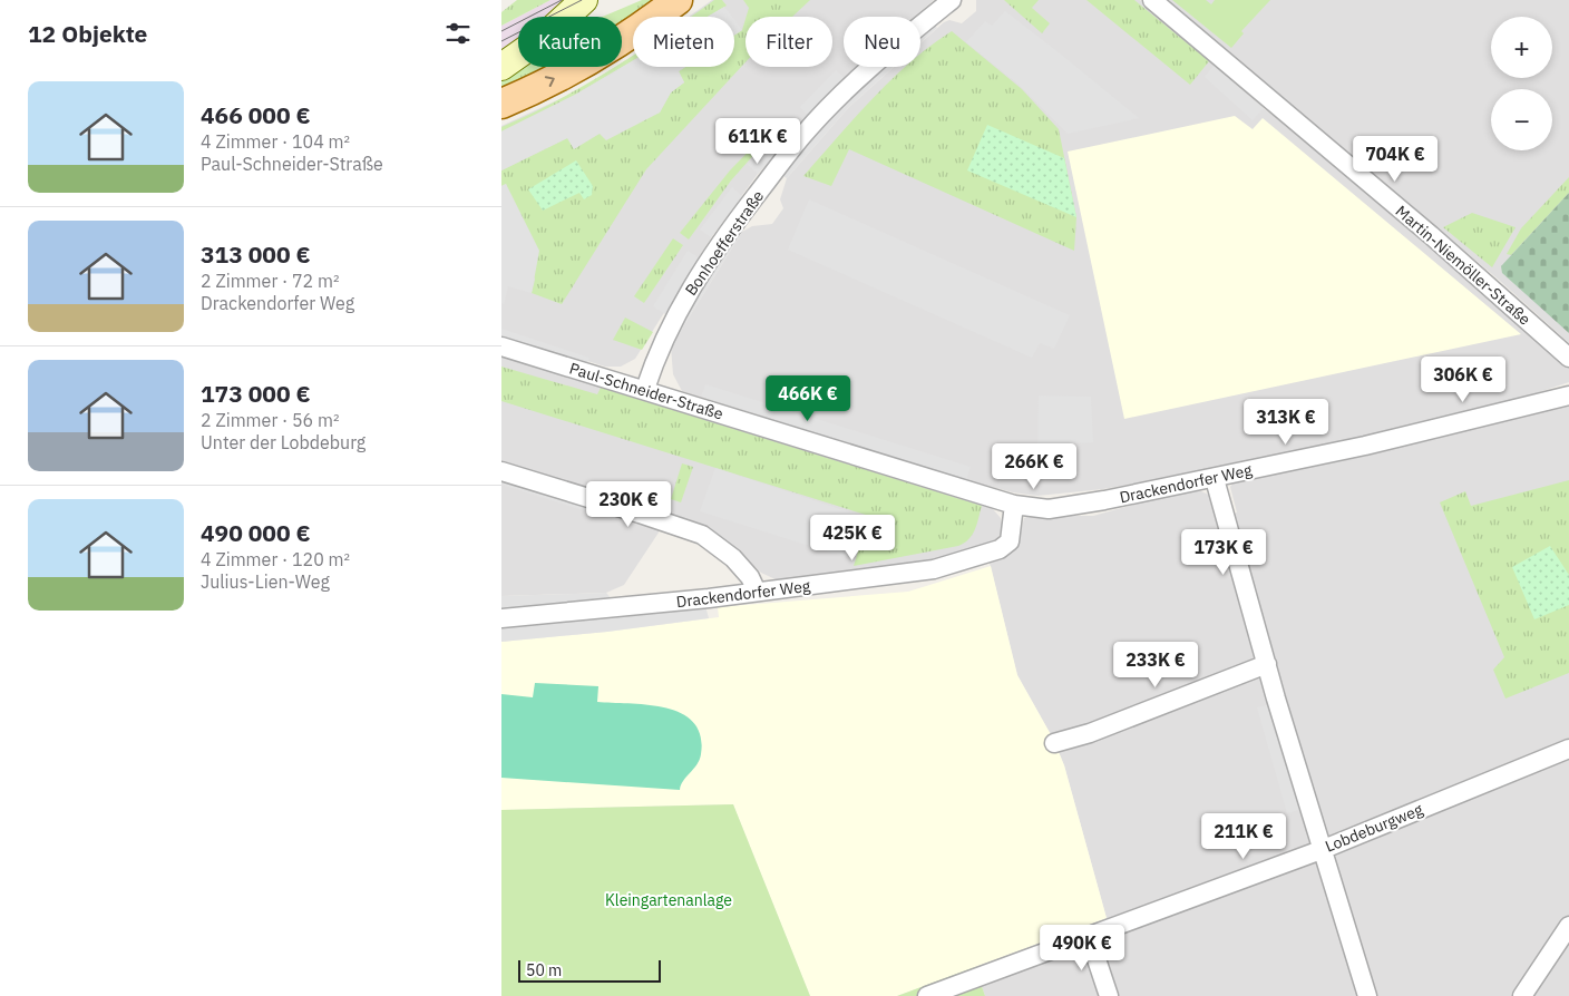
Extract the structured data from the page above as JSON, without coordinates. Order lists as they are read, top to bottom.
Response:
{
  "streets": {
    "street": [
      "Bonhoefferstraße",
      "Martin-Niemöller-Straße",
      "Paul-Schneider-Straße",
      "Drackendorfer Weg",
      "Lobdeburgweg"
    ]
  },
  "crossings": [
    ["Bonhoefferstraße", "Paul-Schneider-Straße"],
    ["Paul-Schneider-Straße", "Drackendorfer Weg"]
  ],
  "parks": ["Kleingartenanlage"],
  "scale_bar": "50 m",
  "page": {
    "heading": "12 Objekte",
    "map_buttons": ["+", "−"],
    "chip": [
      "Kaufen",
      "Mieten",
      "Filter",
      "Neu"
    ],
    "list": [
      {
        "name": "466 000 €",
        "note": "4 Zimmer · 104 m² · Paul-Schneider-Straße"
      },
      {
        "name": "313 000 €",
        "note": "2 Zimmer · 72 m² · Drackendorfer Weg"
      },
      {
        "name": "173 000 €",
        "note": "2 Zimmer · 56 m² · Unter der Lobdeburg"
      },
      {
        "name": "490 000 €",
        "note": "4 Zimmer · 120 m² · Julius-Lien-Weg"
      }
    ],
    "price": [
      "611K €",
      "704K €",
      "306K €",
      "466K €",
      "313K €",
      "266K €",
      "230K €",
      "425K €",
      "173K €",
      "233K €",
      "211K €",
      "490K €"
    ],
    "scale": "50 m"
  }
}
